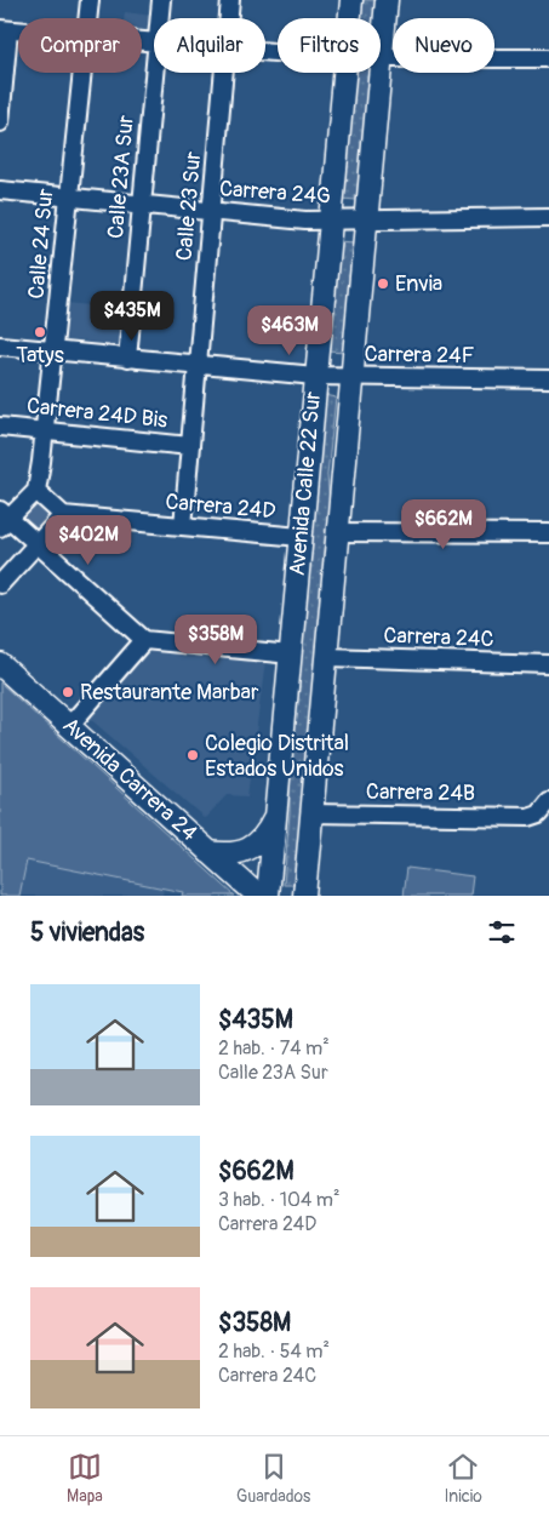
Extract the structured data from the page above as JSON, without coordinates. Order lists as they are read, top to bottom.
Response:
{
  "streets": {
    "main road": ["Avenida Calle 22 Sur", "Avenida Carrera 24"],
    "street": [
      "Calle 23A Sur",
      "Carrera 24G",
      "Calle 23 Sur",
      "Calle 24 Sur",
      "Carrera 24F",
      "Carrera 24D Bis",
      "Carrera 24D",
      "Carrera 24C",
      "Carrera 24B"
    ]
  },
  "crossings": [
    ["Calle 23A Sur", "Carrera 24G"],
    ["Calle 23A Sur", "Carrera 24F"],
    ["Carrera 24G", "Calle 23 Sur"],
    ["Carrera 24G", "Calle 24 Sur"],
    ["Carrera 24G", "Avenida Calle 22 Sur"],
    ["Calle 23 Sur", "Carrera 24F"],
    ["Calle 23 Sur", "Carrera 24D Bis"],
    ["Calle 23 Sur", "Carrera 24D"],
    ["Calle 24 Sur", "Carrera 24F"],
    ["Calle 24 Sur", "Carrera 24D Bis"],
    ["Carrera 24F", "Avenida Calle 22 Sur"],
    ["Avenida Calle 22 Sur", "Carrera 24D"],
    ["Avenida Calle 22 Sur", "Carrera 24C"],
    ["Avenida Calle 22 Sur", "Carrera 24B"]
  ],
  "places": [
    "Envia",
    "Tatys",
    "Restaurante Marbar",
    "Colegio Distrital Estados Unidos"
  ],
  "page": {
    "chip": [
      "Comprar",
      "Alquilar",
      "Filtros",
      "Nuevo"
    ],
    "price": [
      "$435M",
      "$463M",
      "$662M",
      "$402M",
      "$358M"
    ],
    "heading": "5 viviendas",
    "list": [
      {
        "name": "$435M",
        "note": "2 hab. · 74 m² · Calle 23A Sur"
      },
      {
        "name": "$662M",
        "note": "3 hab. · 104 m² · Carrera 24D"
      },
      {
        "name": "$358M",
        "note": "2 hab. · 54 m² · Carrera 24C"
      }
    ],
    "tabs": ["Mapa", "Guardados", "Inicio"]
  }
}
